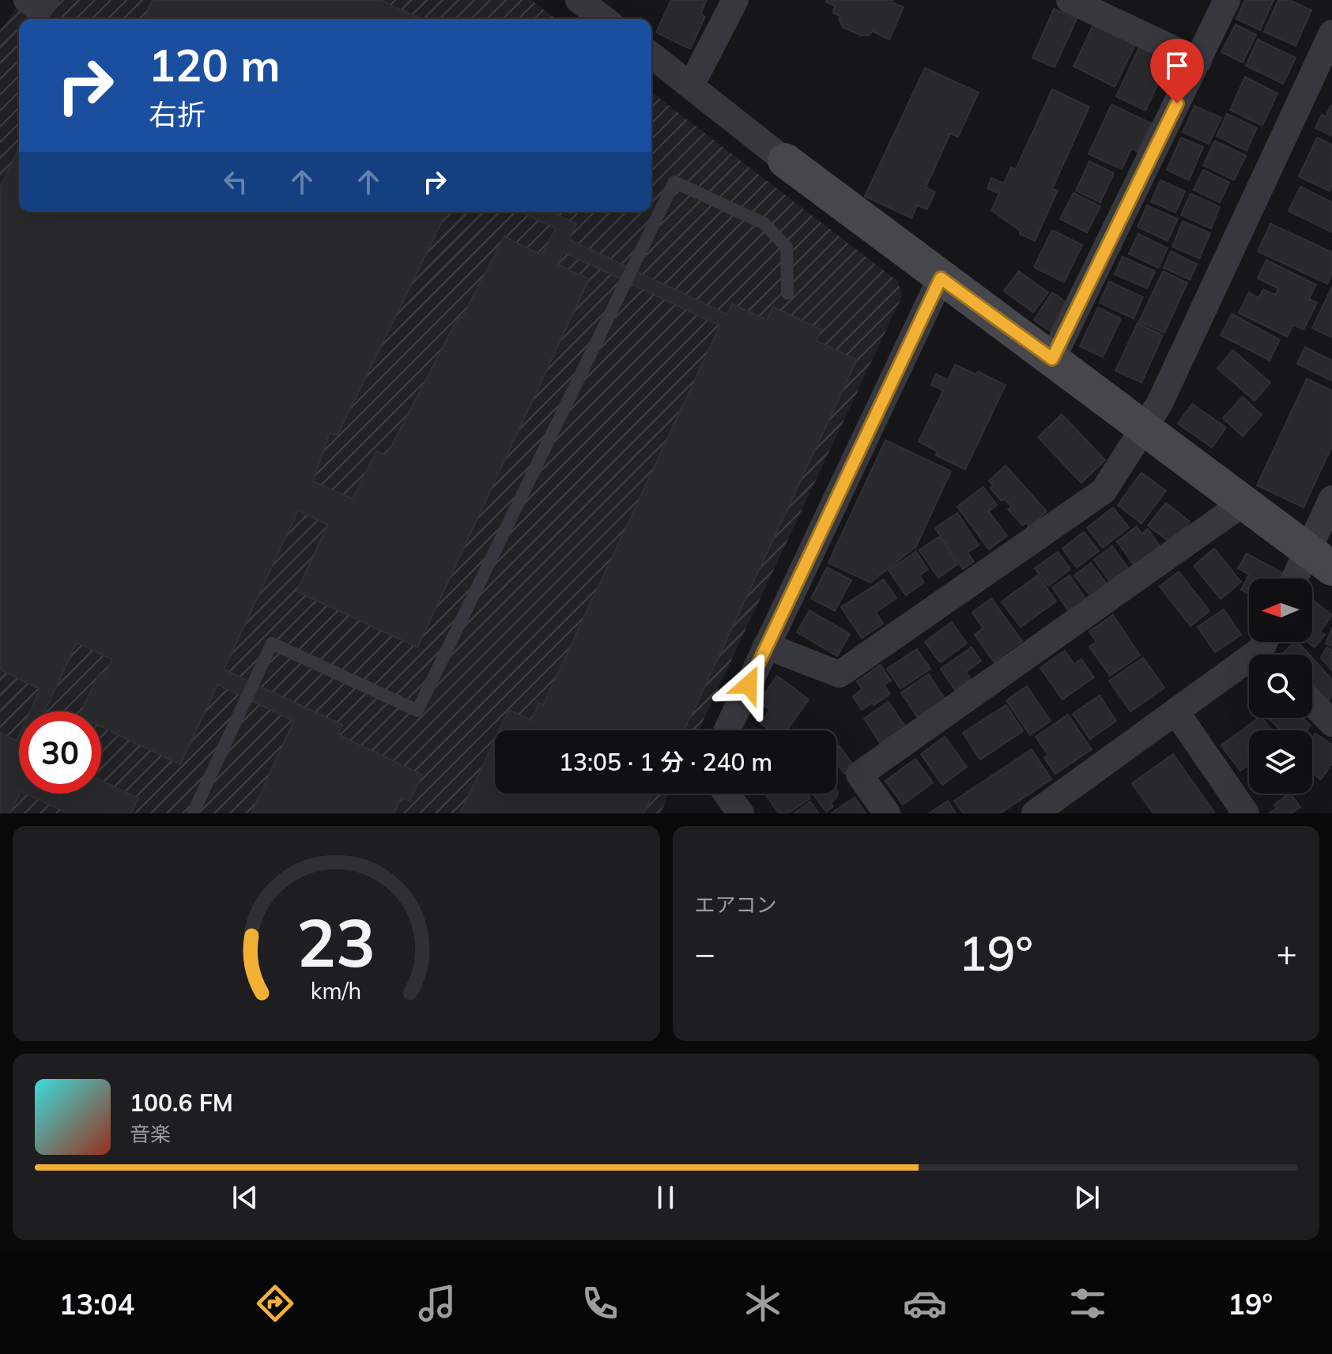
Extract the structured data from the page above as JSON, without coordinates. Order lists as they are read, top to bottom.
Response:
{
  "north": "left",
  "page": {
    "turn": ["120 m", "右折"],
    "limit": "30",
    "trip": "13:05 · 1 分 · 240 m",
    "tile": "エアコン",
    "heat": ["−", "19°", "+"],
    "song": ["100.6 FM", "音楽"],
    "tabs": ["13:04", "19°"],
    "gauge": ["23", "km/h"]
  }
}
